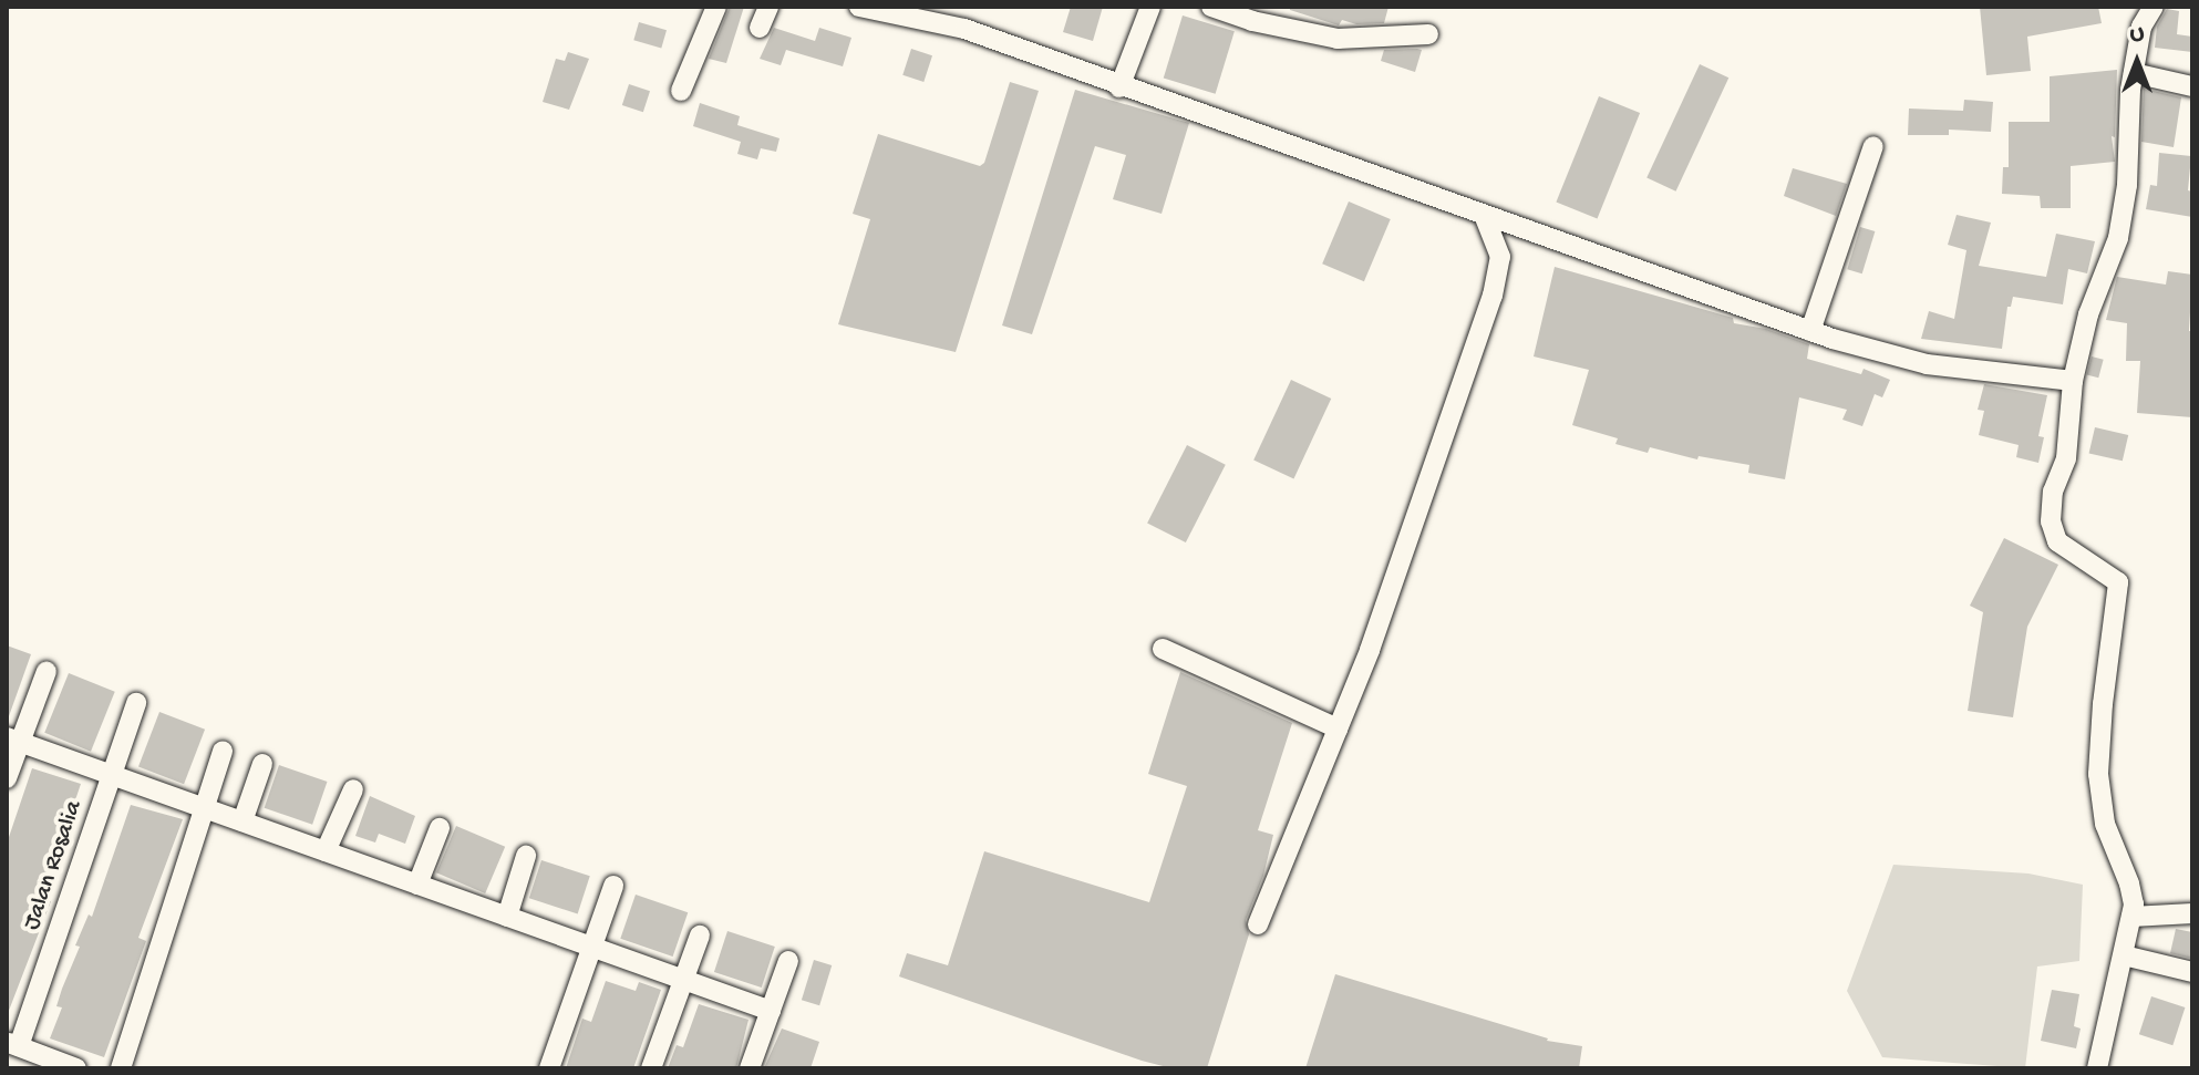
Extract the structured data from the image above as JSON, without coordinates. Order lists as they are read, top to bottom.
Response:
{
  "streets": {
    "street": ["Jalan Rosalia"]
  },
  "north": "top"
}
